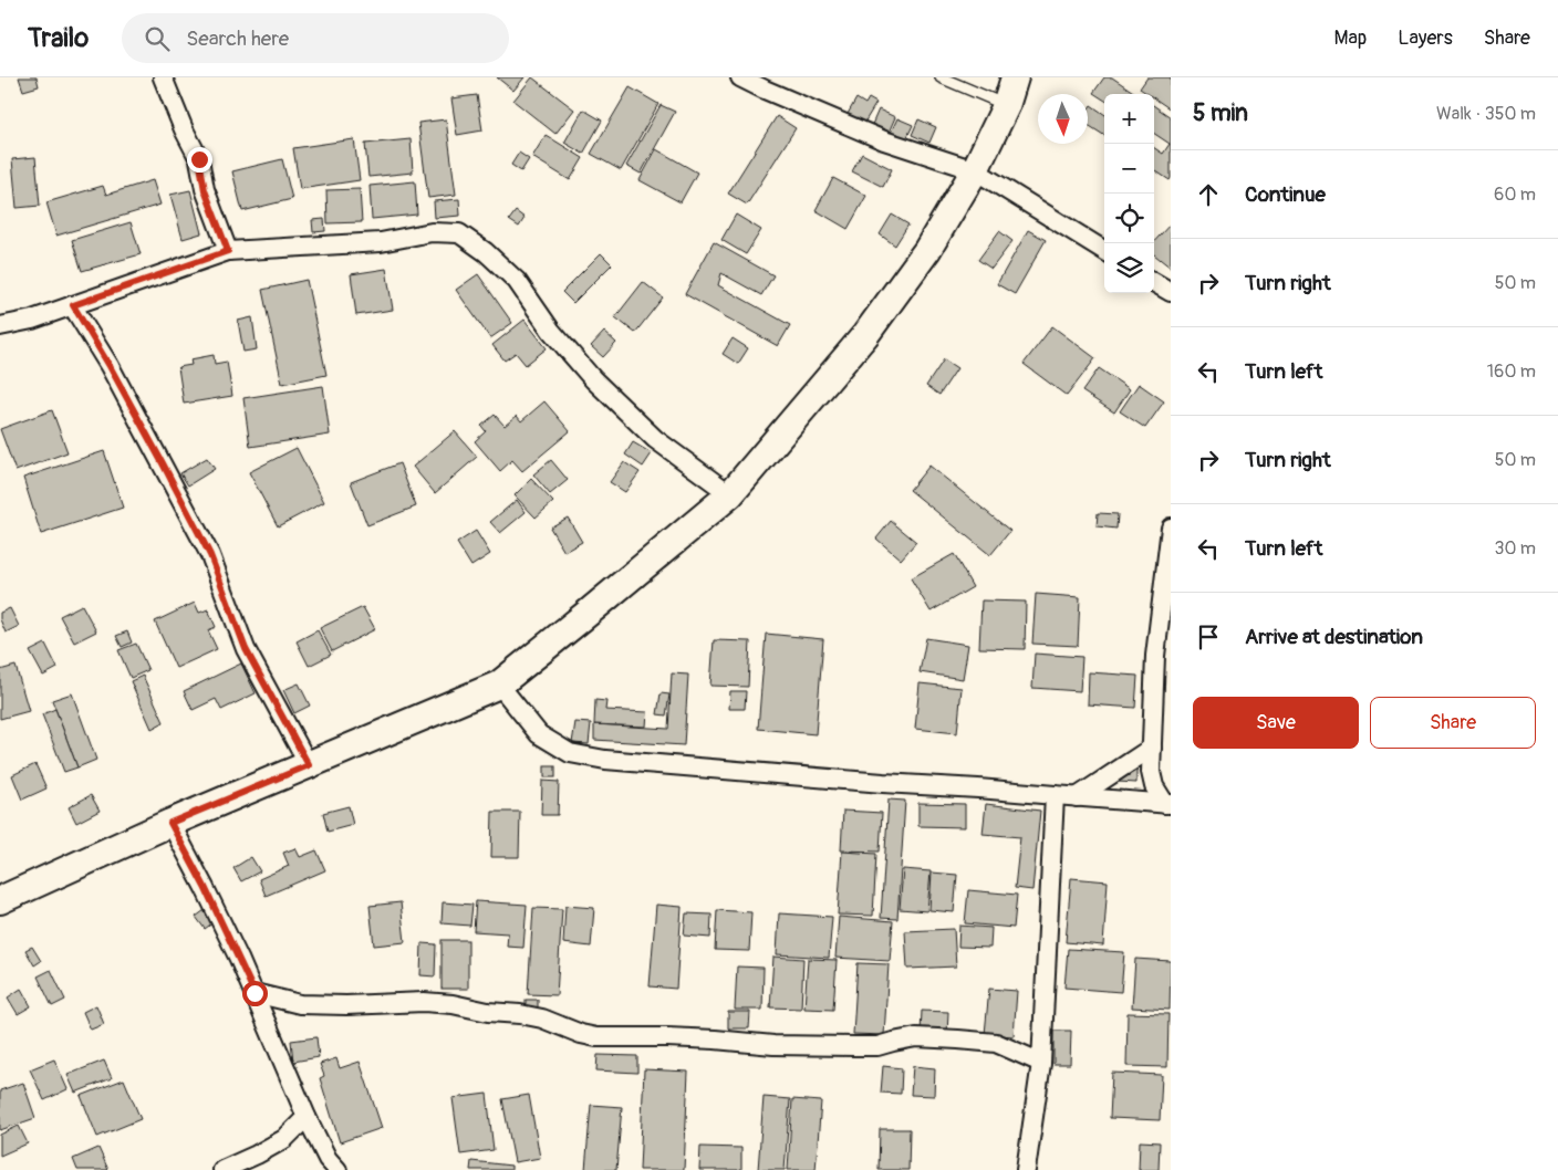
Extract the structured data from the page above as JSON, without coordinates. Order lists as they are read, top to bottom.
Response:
{
  "north": "bottom",
  "page": {
    "header": "Trailo",
    "search": "Search here",
    "nav": ["Map", "Layers", "Share"],
    "heading": ["5 min", "Walk · 350 m"],
    "map_buttons": ["+", "−"],
    "list": [
      ["Continue", "60 m"],
      ["Turn right", "50 m"],
      ["Turn left", "160 m"],
      ["Turn right", "50 m"],
      ["Turn left", "30 m"],
      "Arrive at destination"
    ],
    "buttons": ["Save", "Share"]
  }
}
